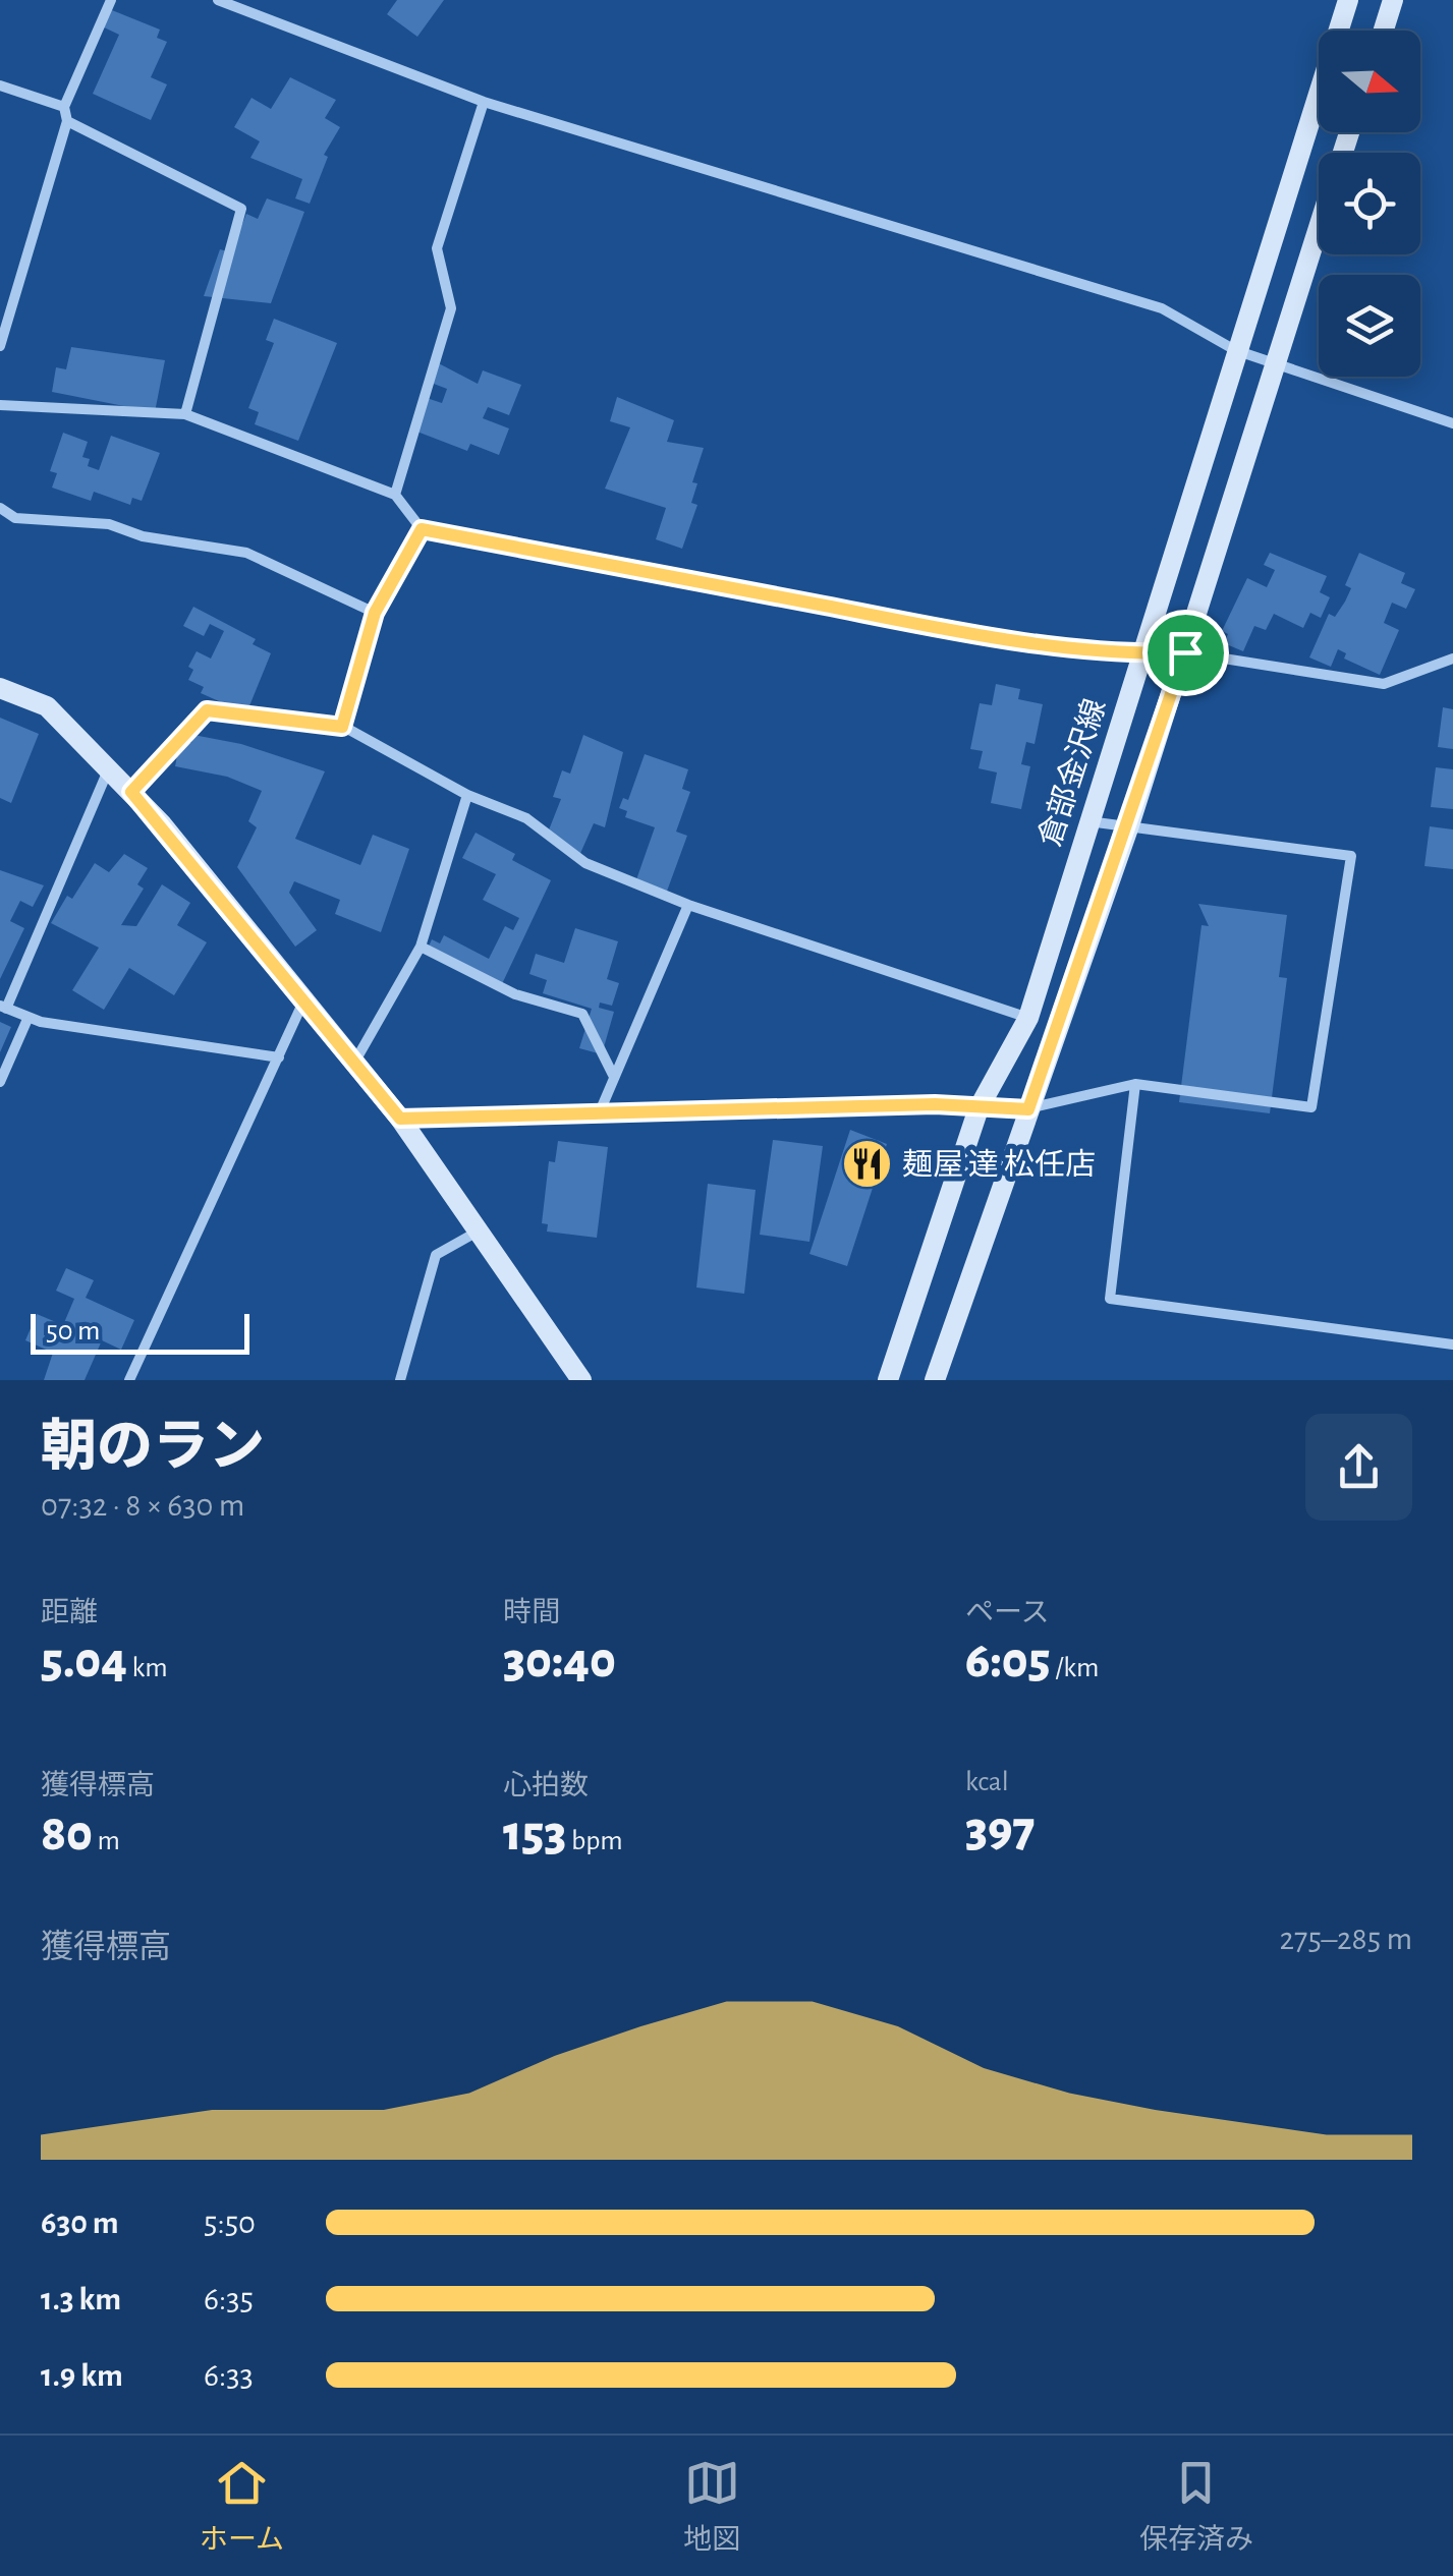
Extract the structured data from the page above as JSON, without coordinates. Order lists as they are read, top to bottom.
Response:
{
  "streets": {
    "main road": ["倉部金沢線"]
  },
  "places": {
    "restaurant": ["麺屋 達 松任店"]
  },
  "scale_bar": "50 m",
  "north": "right",
  "page": {
    "scale": "50 m",
    "heading": ["朝のラン", "07:32 · 8 × 630 m"],
    "stats": [
      ["距離", "5.04 km"],
      ["時間", "30:40"],
      ["ペース", "6:05 /km"],
      ["獲得標高", "80 m"],
      ["心拍数", "153 bpm"],
      ["kcal", "397"]
    ],
    "chart": ["獲得標高", "275–285 m"],
    "list": [
      {
        "name": "630 m",
        "note": "5:50"
      },
      {
        "name": "1.3 km",
        "note": "6:35"
      },
      {
        "name": "1.9 km",
        "note": "6:33"
      }
    ],
    "tabs": ["ホーム", "地図", "保存済み"]
  }
}
